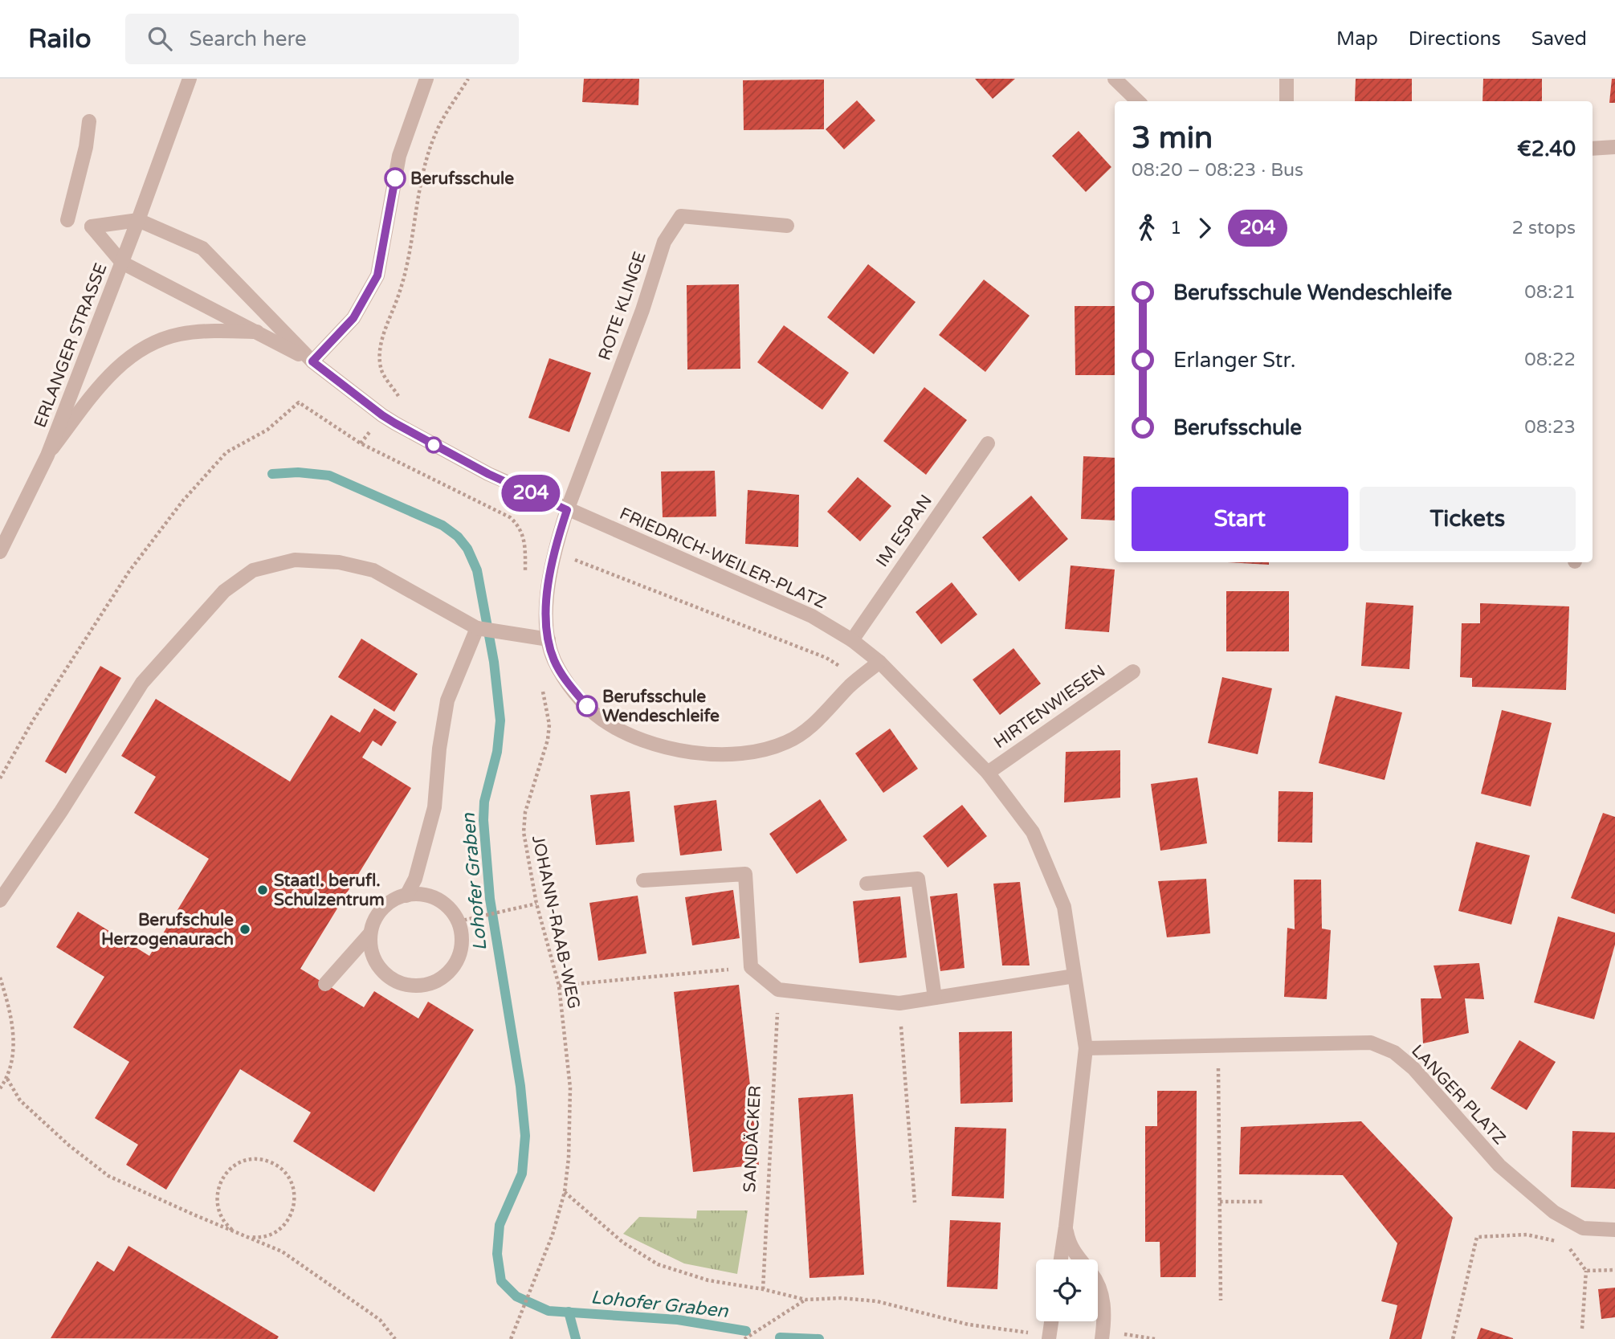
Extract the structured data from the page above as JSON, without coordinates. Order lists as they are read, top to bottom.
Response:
{
  "streets": {
    "street": [
      "ROTE KLINGE",
      "ERLANGER STRASSE",
      "IM ESPAN",
      "FRIEDRICH-WEILER-PLATZ",
      "HIRTENWIESEN",
      "LANGER PLATZ"
    ],
    "path": ["JOHANN-RAAB-WEG", "SANDÄCKER"]
  },
  "crossings": [
    ["ROTE KLINGE", "FRIEDRICH-WEILER-PLATZ"],
    ["ERLANGER STRASSE", "FRIEDRICH-WEILER-PLATZ"],
    ["IM ESPAN", "FRIEDRICH-WEILER-PLATZ"],
    ["FRIEDRICH-WEILER-PLATZ", "HIRTENWIESEN"],
    ["FRIEDRICH-WEILER-PLATZ", "LANGER PLATZ"]
  ],
  "water": ["Lohofer Graben"],
  "places": [
    "Berufsschule",
    "Berufsschule Wendeschleife",
    "Staatl. berufl. Schulzentrum",
    "Berufschule Herzogenaurach"
  ],
  "lines": ["bus line 204"],
  "page": {
    "header": "Railo",
    "search": "Search here",
    "nav": ["Map", "Directions", "Saved"],
    "on_map": "204",
    "heading": ["3 min", "08:20 – 08:23 · Bus", "€2.40"],
    "legs": ["1", "204", "2 stops"],
    "list": [
      {
        "name": "Berufsschule Wendeschleife",
        "value": "08:21"
      },
      {
        "name": "Erlanger Str.",
        "value": "08:22"
      },
      {
        "name": "Berufsschule",
        "value": "08:23"
      }
    ],
    "buttons": ["Start", "Tickets"]
  }
}
